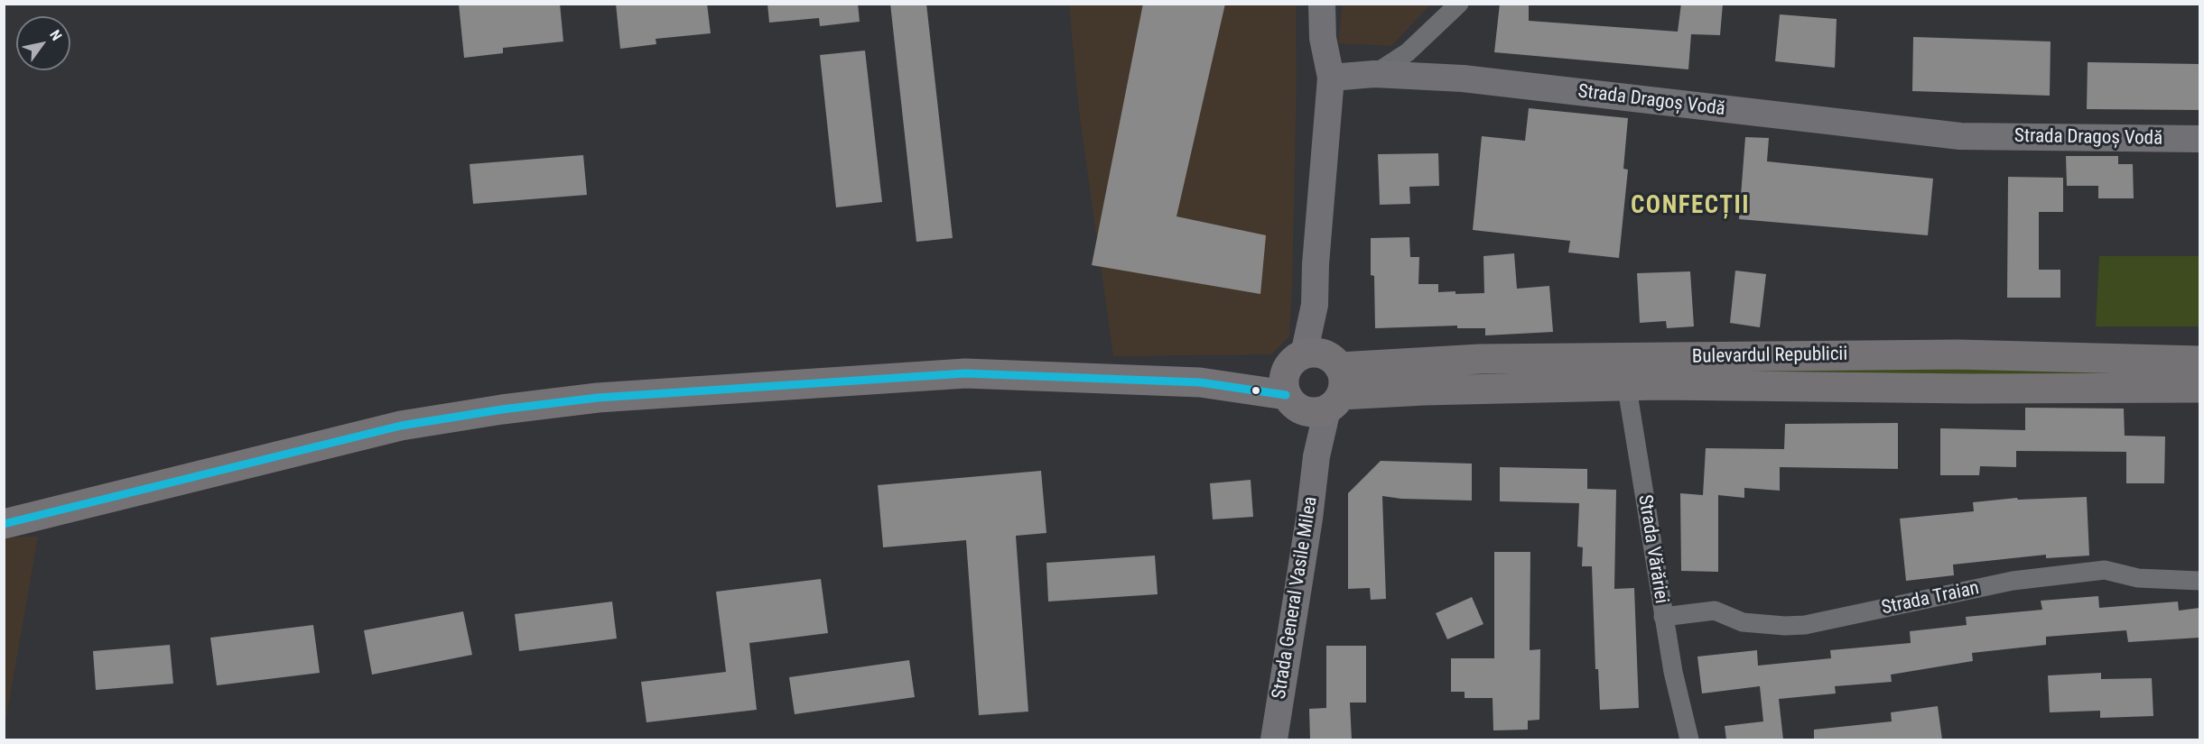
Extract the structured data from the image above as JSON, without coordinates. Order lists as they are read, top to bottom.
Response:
{
  "streets": {
    "main road": ["Strada Dragoș Vodă", "Bulevardul Republicii", "Strada General Vasile Milea"],
    "street": ["Strada Vărăriei", "Strada Traian"]
  },
  "crossings": [
    ["Bulevardul Republicii", "Strada Vărăriei"],
    ["Bulevardul Republicii", "Strada General Vasile Milea"],
    ["Strada Vărăriei", "Strada Traian"]
  ],
  "districts": ["CONFECȚII"],
  "north": "top right"
}
